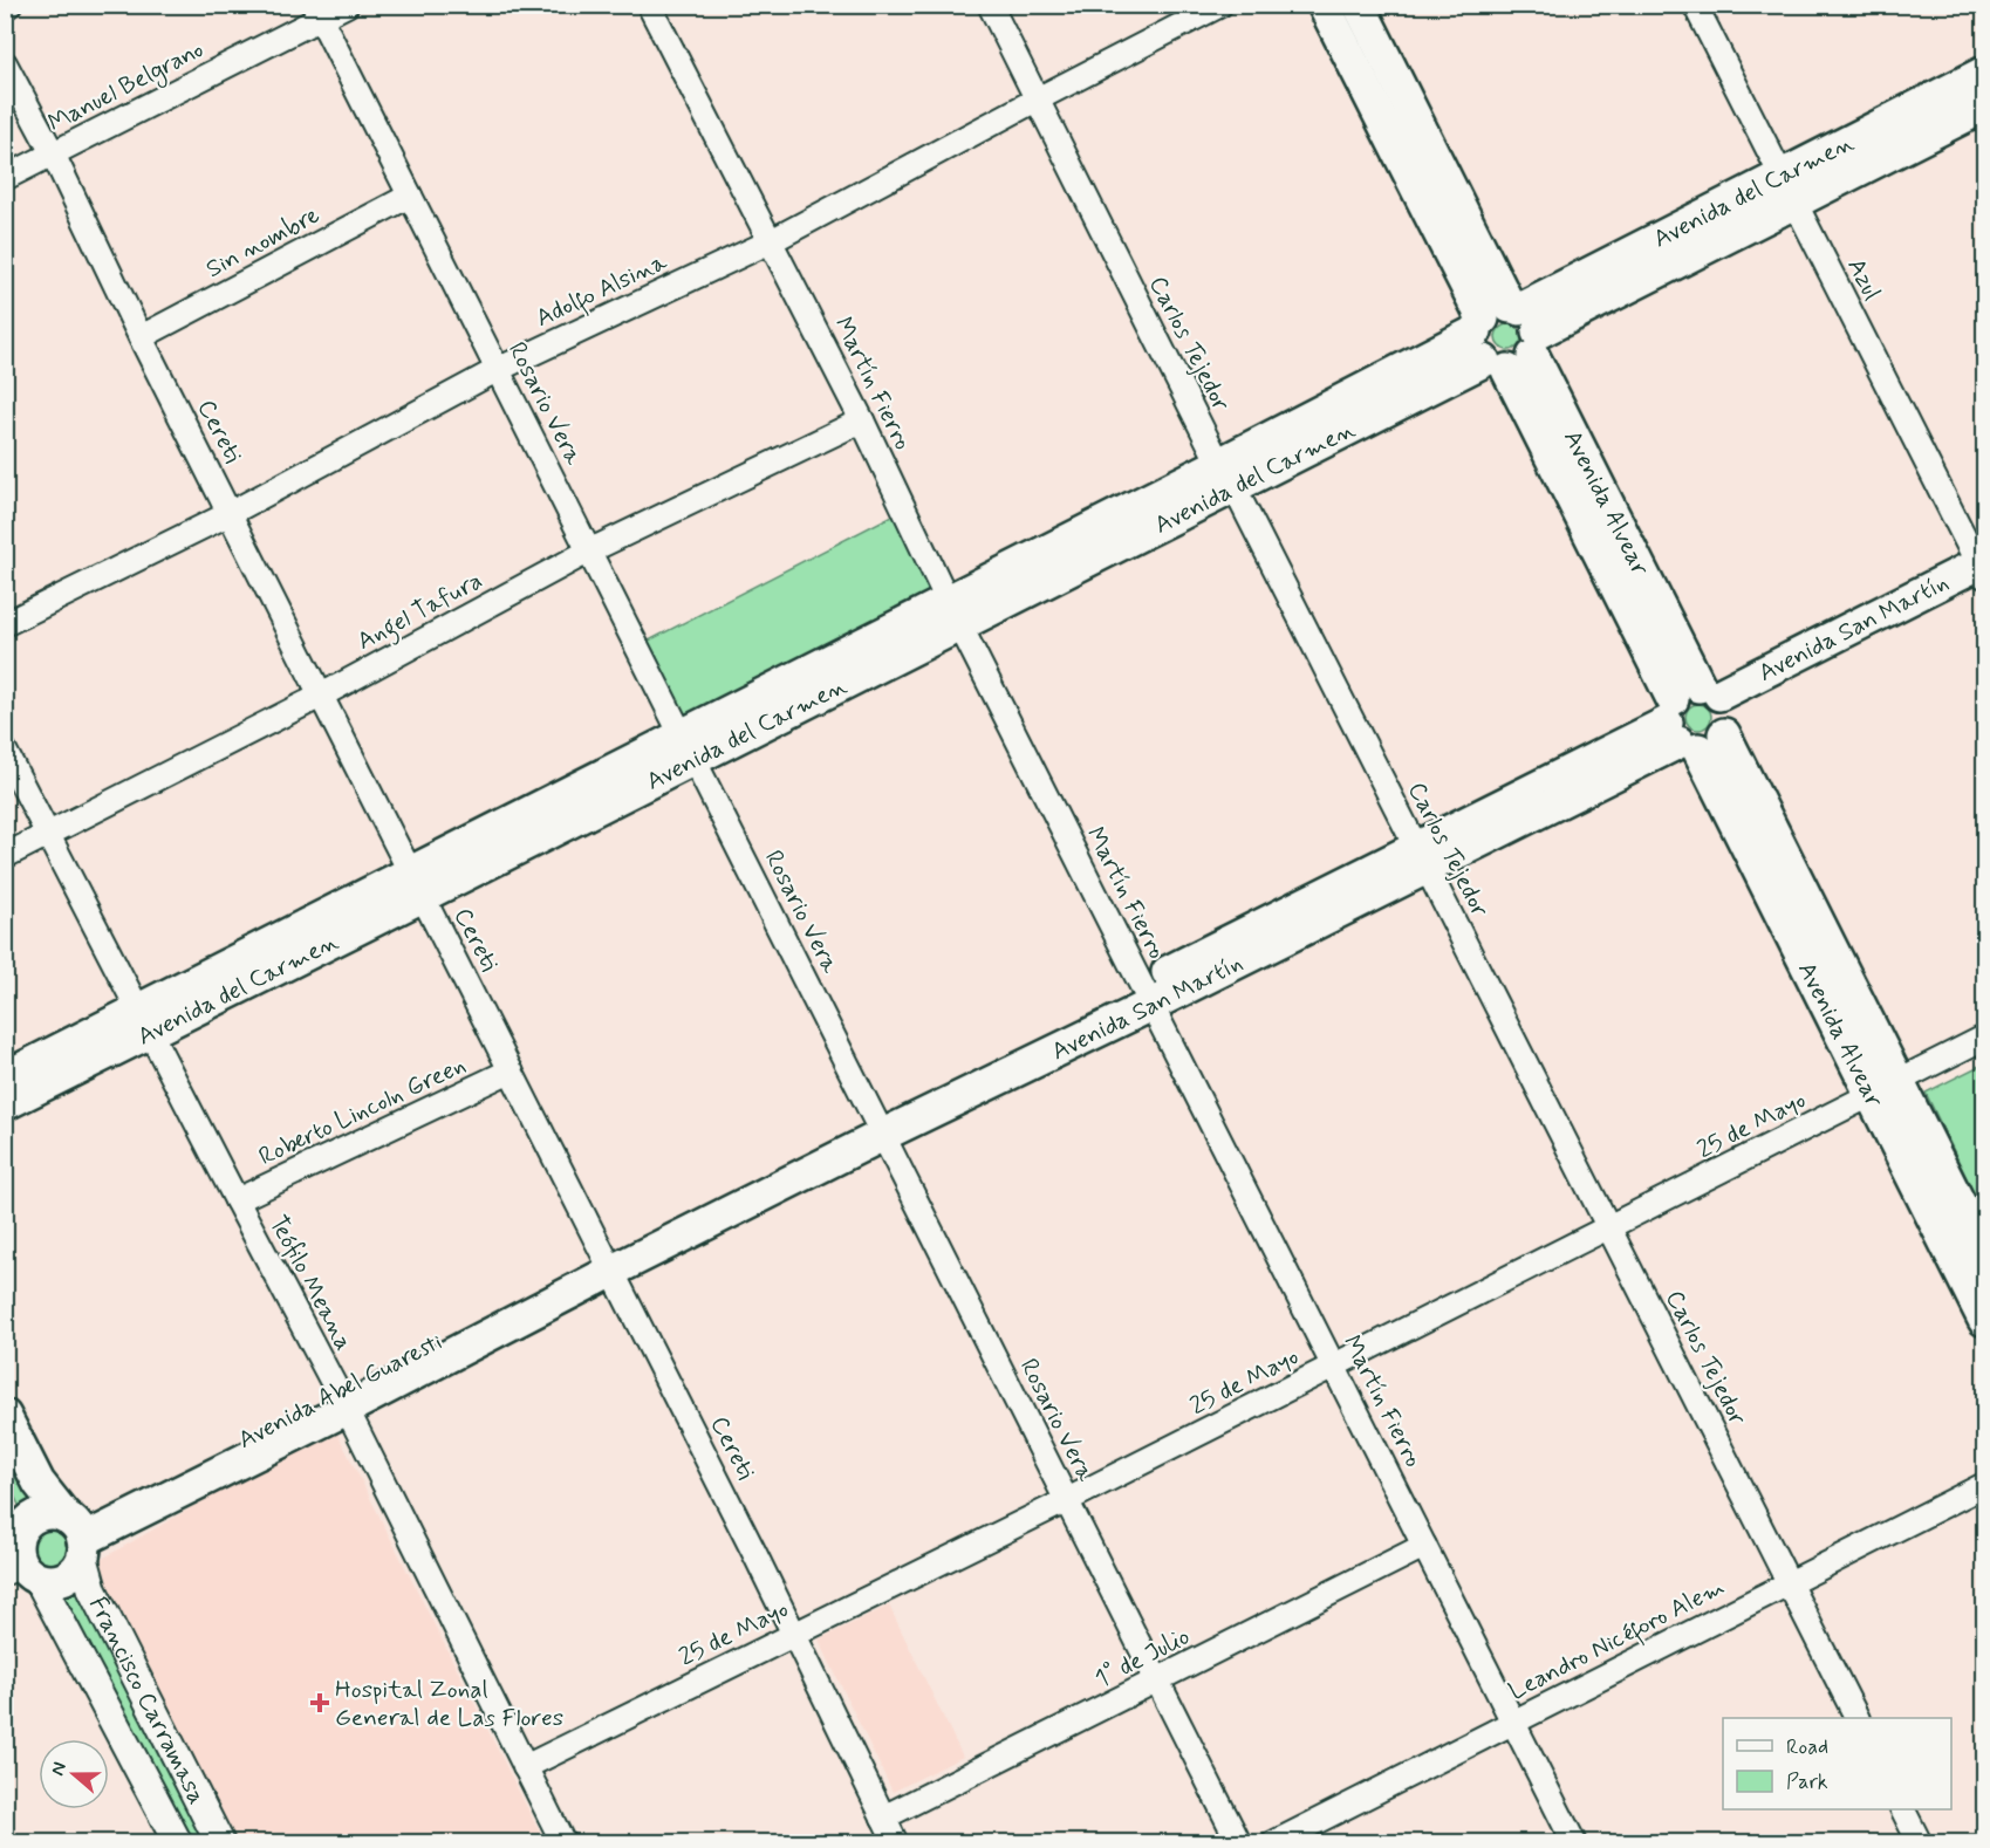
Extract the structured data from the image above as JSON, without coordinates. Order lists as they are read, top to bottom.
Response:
{
  "streets": {
    "main road": [
      "Avenida del Carmen",
      "Avenida Alvear",
      "Avenida San Martín",
      "Avenida Abel Guaresti",
      "Francisco Carramasa"
    ],
    "street": [
      "Manuel Belgrano",
      "Sin nombre",
      "Azul",
      "Adolfo Alsina",
      "Carlos Tejedor",
      "Martín Fierro",
      "Rosario Vera",
      "Cereti",
      "Angel Tafura",
      "Roberto Lincoln Green",
      "25 de Mayo",
      "Teófilo Meana",
      "Leandro Nicéforo Alem",
      "1° de Julio"
    ]
  },
  "crossings": [
    ["Manuel Belgrano", "Rosario Vera"],
    ["Manuel Belgrano", "Cereti"],
    ["Avenida del Carmen", "Azul"],
    ["Avenida del Carmen", "Carlos Tejedor"],
    ["Avenida del Carmen", "Martín Fierro"],
    ["Avenida del Carmen", "Rosario Vera"],
    ["Avenida del Carmen", "Cereti"],
    ["Avenida del Carmen", "Avenida Alvear"],
    ["Avenida del Carmen", "Teófilo Meana"],
    ["Sin nombre", "Rosario Vera"],
    ["Sin nombre", "Cereti"],
    ["Azul", "Avenida San Martín"],
    ["Adolfo Alsina", "Carlos Tejedor"],
    ["Adolfo Alsina", "Martín Fierro"],
    ["Adolfo Alsina", "Rosario Vera"],
    ["Adolfo Alsina", "Cereti"],
    ["Carlos Tejedor", "Avenida San Martín"],
    ["Carlos Tejedor", "25 de Mayo"],
    ["Carlos Tejedor", "Leandro Nicéforo Alem"],
    ["Martín Fierro", "Angel Tafura"],
    ["Martín Fierro", "Avenida San Martín"],
    ["Martín Fierro", "25 de Mayo"],
    ["Martín Fierro", "Leandro Nicéforo Alem"],
    ["Martín Fierro", "1° de Julio"],
    ["Rosario Vera", "Angel Tafura"],
    ["Rosario Vera", "Avenida San Martín"],
    ["Rosario Vera", "25 de Mayo"],
    ["Rosario Vera", "1° de Julio"],
    ["Cereti", "Angel Tafura"],
    ["Cereti", "Avenida San Martín"],
    ["Cereti", "Roberto Lincoln Green"],
    ["Cereti", "25 de Mayo"],
    ["Cereti", "Avenida Abel Guaresti"],
    ["Cereti", "1° de Julio"],
    ["Avenida Alvear", "Avenida San Martín"],
    ["Avenida Alvear", "25 de Mayo"],
    ["Angel Tafura", "Teófilo Meana"],
    ["Avenida San Martín", "Avenida Abel Guaresti"],
    ["Roberto Lincoln Green", "Teófilo Meana"],
    ["25 de Mayo", "Teófilo Meana"],
    ["Teófilo Meana", "Avenida Abel Guaresti"],
    ["Avenida Abel Guaresti", "Francisco Carramasa"]
  ],
  "places": {
    "health": ["Hospital Zonal General de Las Flores"]
  },
  "legend": ["Road", "Park"],
  "north": "left"
}
